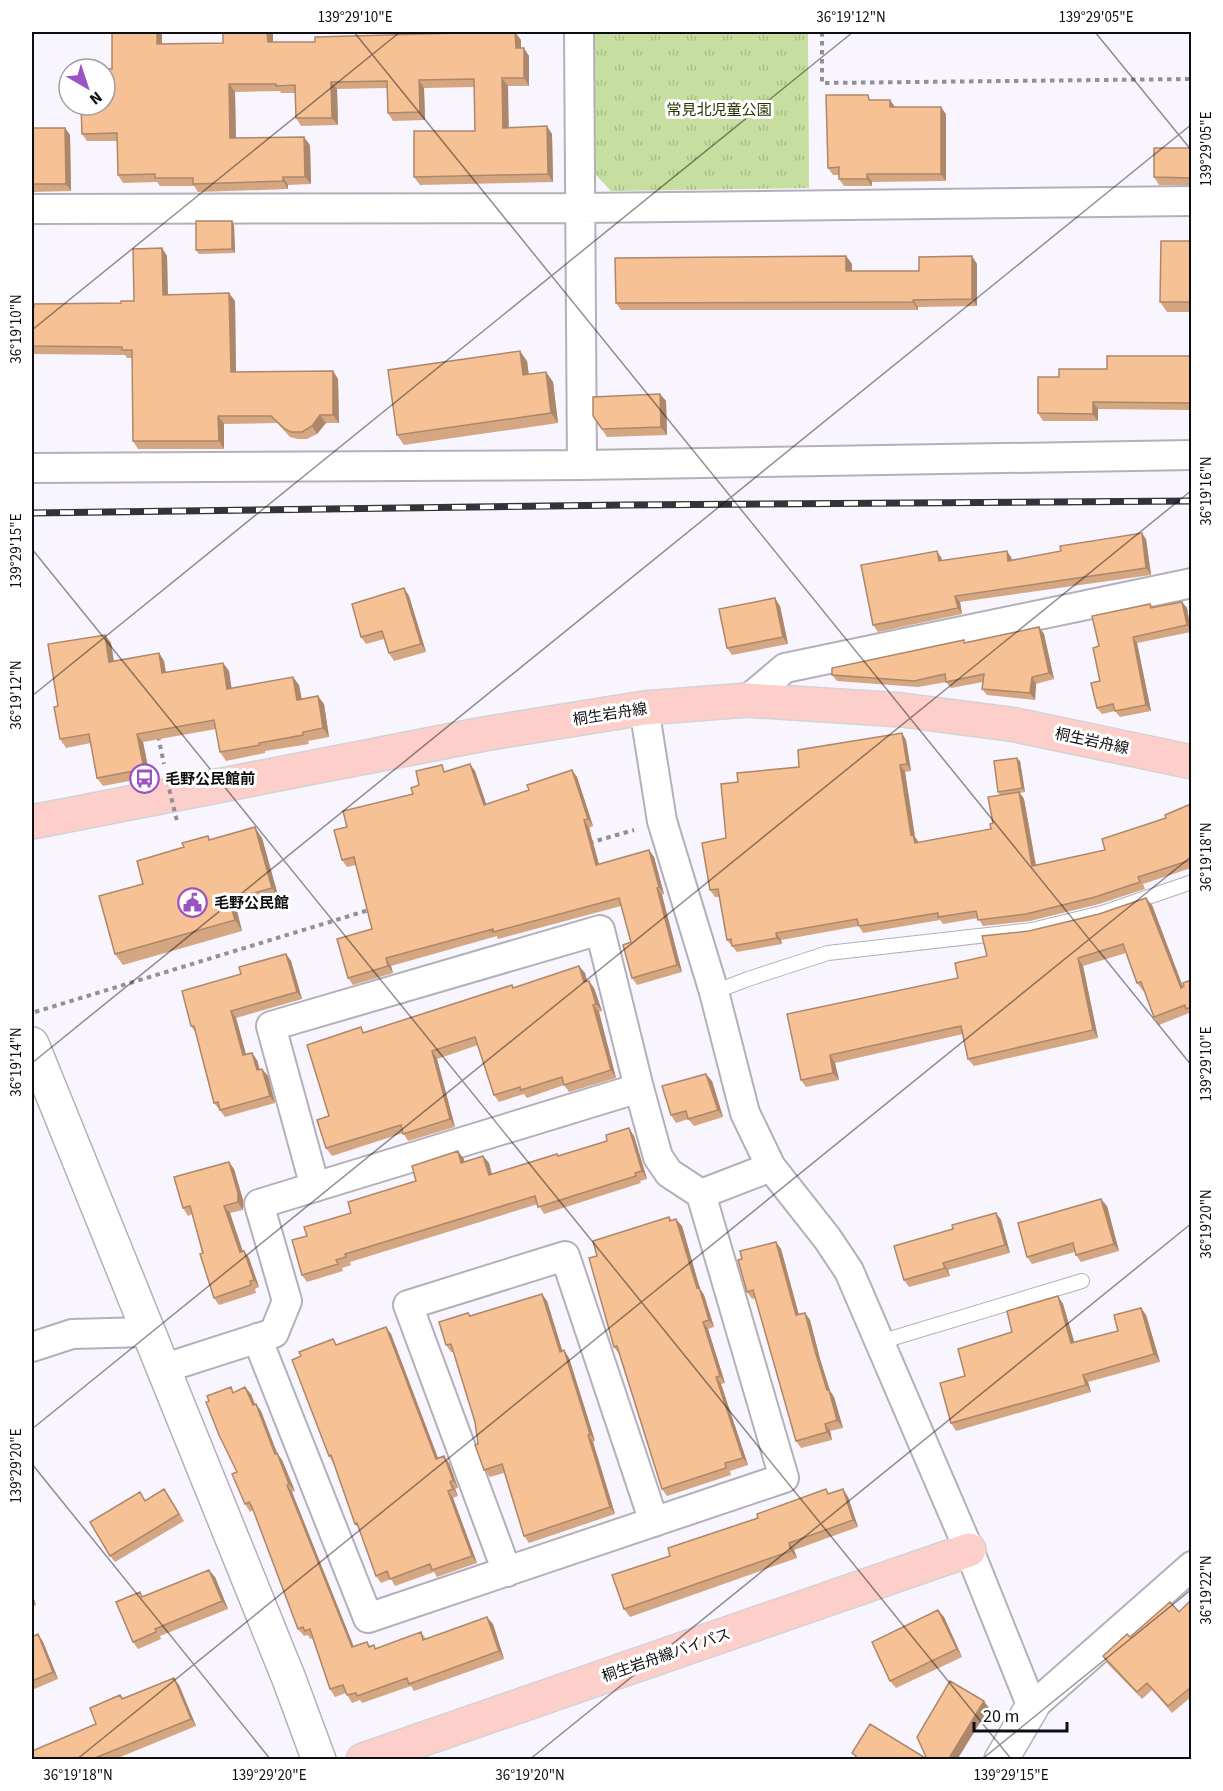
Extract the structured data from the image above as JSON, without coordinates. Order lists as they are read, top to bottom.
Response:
{
  "streets": {
    "main road": ["桐生岩舟線", "桐生岩舟線バイパス"]
  },
  "parks": ["常見北児童公園"],
  "places": {
    "bus stop": ["毛野公民館前"],
    "public building": ["毛野公民館"]
  },
  "scale_bar": "20 m",
  "north": "bottom right",
  "coordinates": [
    "139°29'10\"E",
    "36°19'12\"N",
    "139°29'05\"E",
    "36°19'10\"N",
    "36°19'16\"N",
    "139°29'15\"E",
    "36°19'18\"N",
    "36°19'14\"N",
    "36°19'20\"N",
    "139°29'20\"E",
    "36°19'22\"N"
  ]
}
